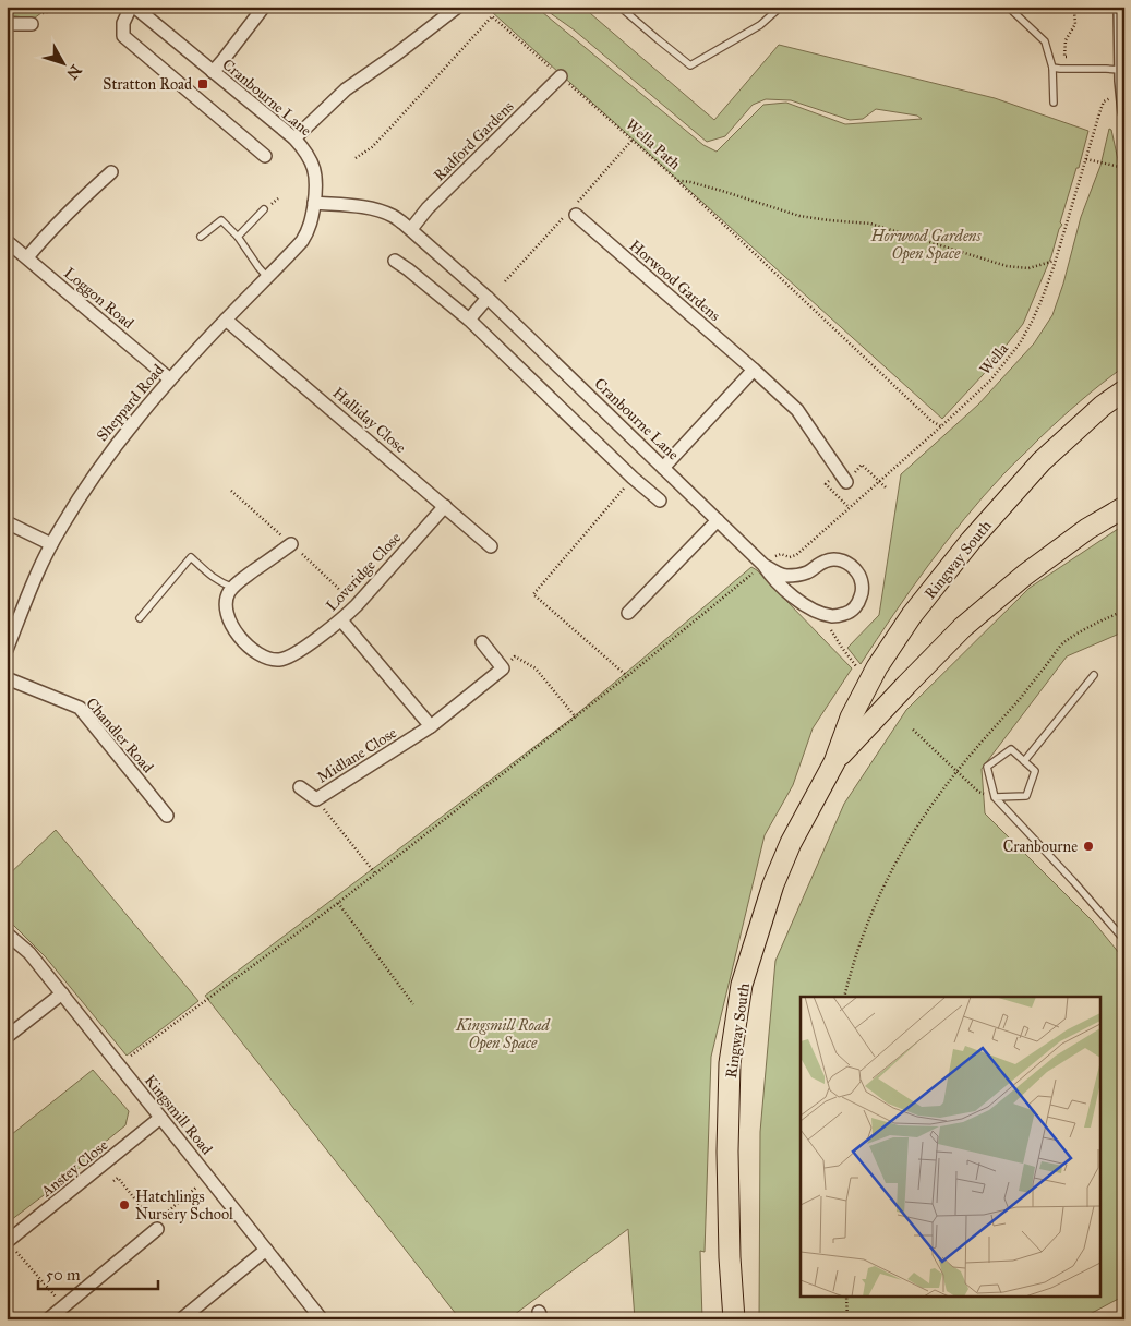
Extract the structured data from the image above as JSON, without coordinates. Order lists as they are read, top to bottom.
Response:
{
  "streets": {
    "main road": ["Ringway South"],
    "street": [
      "Cranbourne Lane",
      "Radford Gardens",
      "Horwood Gardens",
      "Loggon Road",
      "Sheppard Road",
      "Halliday Close",
      "Loveridge Close",
      "Chandler Road",
      "Midlane Close",
      "Kingsmill Road",
      "Anstey Close"
    ],
    "path": ["Wella Path", "Wella"]
  },
  "crossings": [
    ["Cranbourne Lane", "Radford Gardens"],
    ["Cranbourne Lane", "Wella"],
    ["Cranbourne Lane", "Sheppard Road"],
    ["Radford Gardens", "Wella Path"],
    ["Wella Path", "Wella"],
    ["Loggon Road", "Sheppard Road"],
    ["Sheppard Road", "Halliday Close"],
    ["Halliday Close", "Loveridge Close"],
    ["Kingsmill Road", "Anstey Close"]
  ],
  "parks": ["Horwood Gardens Open Space", "Kingsmill Road Open Space"],
  "places": {
    "transit": ["Stratton Road"],
    "other": ["Cranbourne", "Hatchlings Nursery School"]
  },
  "scale_bar": "50 m",
  "north": "bottom right"
}
